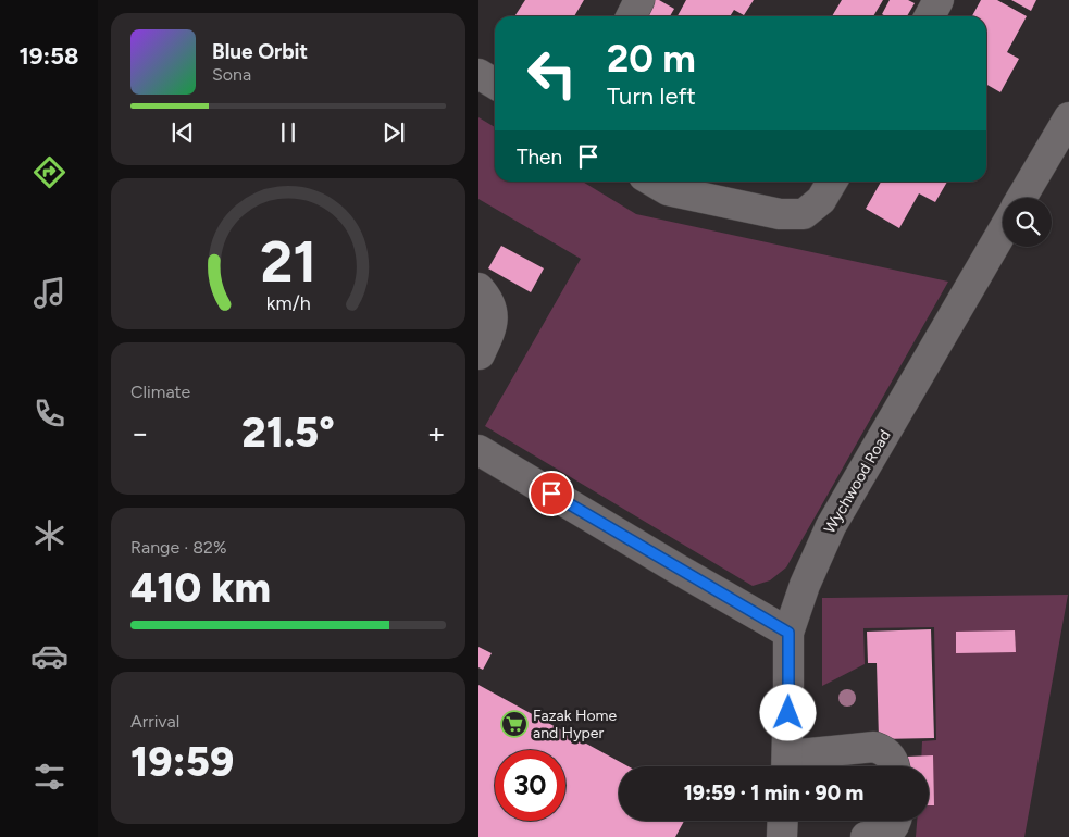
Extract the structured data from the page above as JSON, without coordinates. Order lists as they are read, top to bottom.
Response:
{
  "streets": {
    "street": ["Wychwood Road"]
  },
  "places": {
    "supermarket": ["Fazak Home and Hyper"]
  },
  "page": {
    "tabs": "19:58",
    "turn": ["20 m", "Turn left"],
    "song": ["Blue Orbit", "Sona"],
    "then": "Then",
    "tile": [
      "Climate",
      ["Range · 82%", "410 km"],
      ["Arrival", "19:59"]
    ],
    "heat": ["−", "21.5°", "+"],
    "limit": "30",
    "trip": "19:59 · 1 min · 90 m",
    "gauge": ["21", "km/h"]
  }
}
